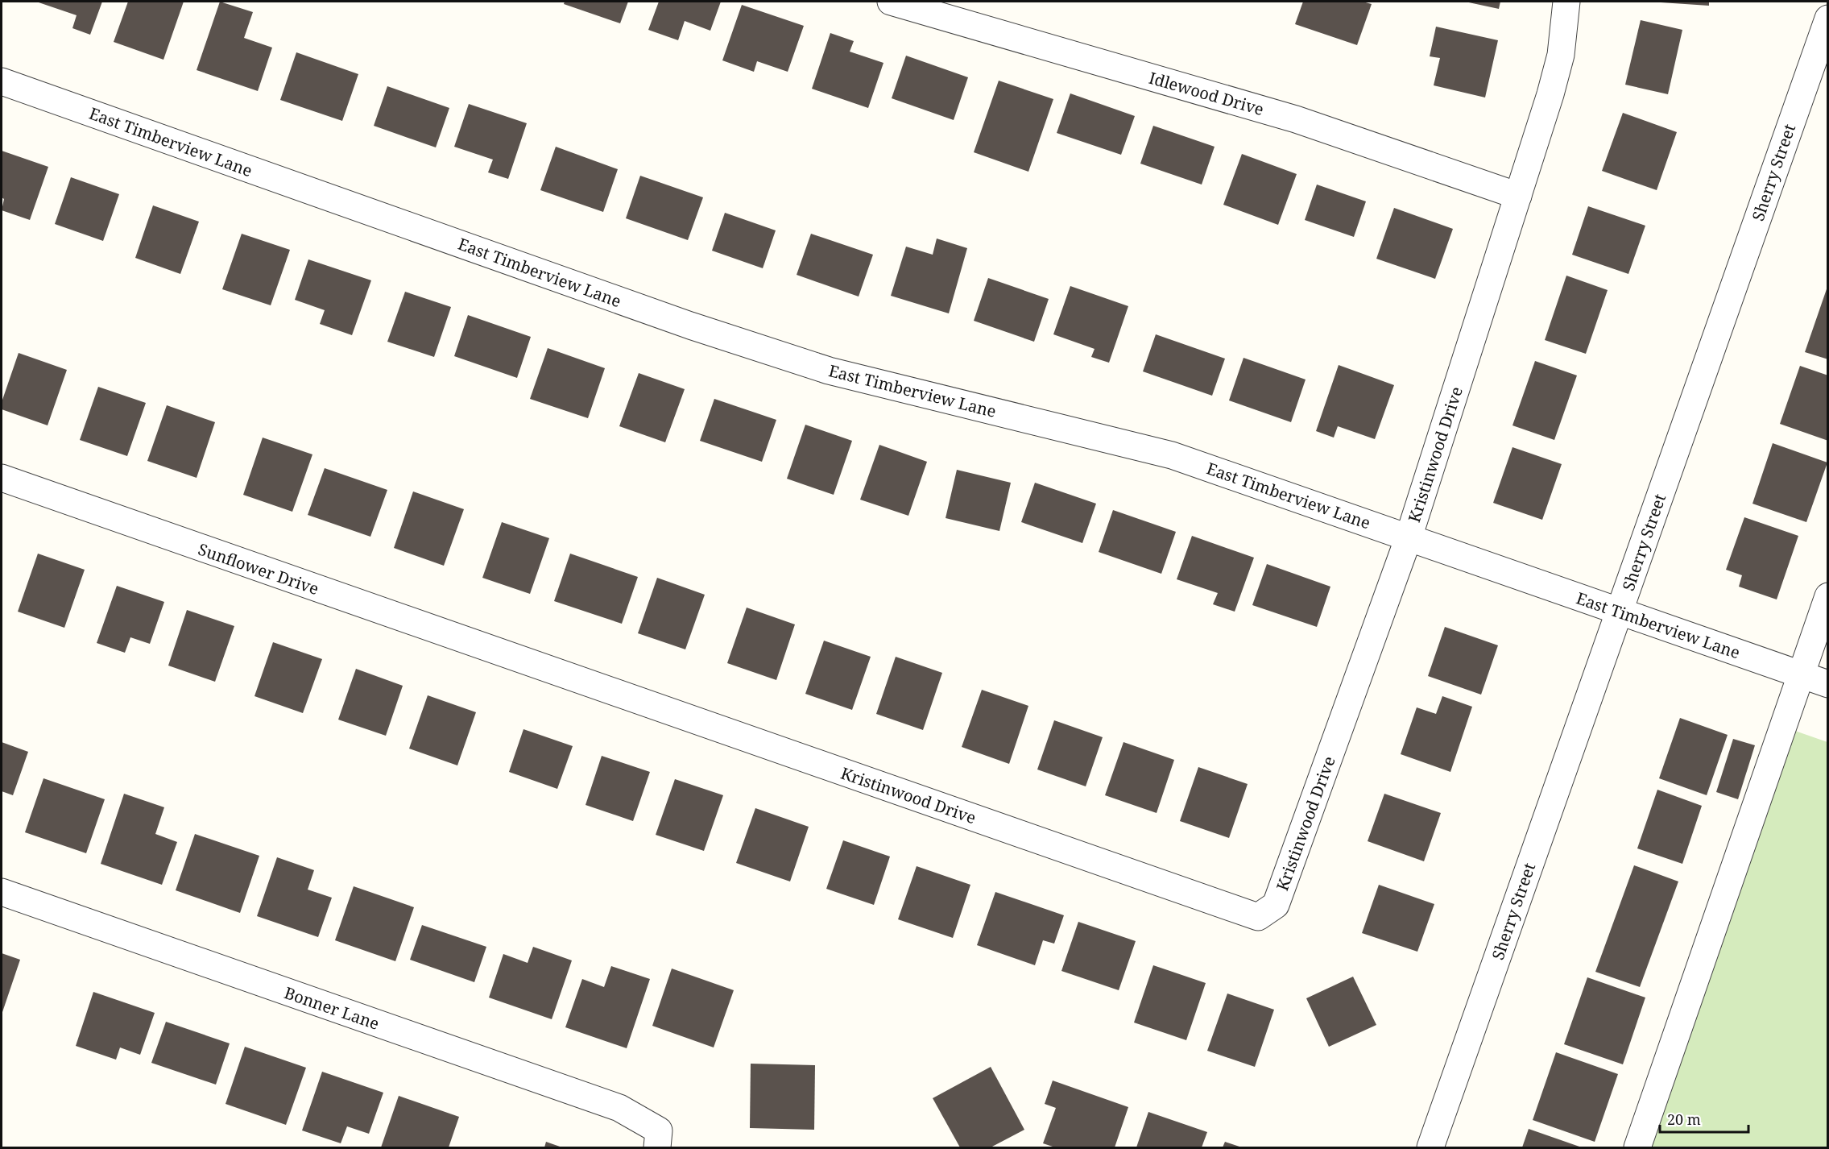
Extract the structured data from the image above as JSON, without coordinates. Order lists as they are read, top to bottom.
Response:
{
  "streets": {
    "street": [
      "Idlewood Drive",
      "East Timberview Lane",
      "Sherry Street",
      "Kristinwood Drive",
      "Sunflower Drive",
      "Bonner Lane"
    ]
  },
  "crossings": [
    ["Idlewood Drive", "Kristinwood Drive"],
    ["East Timberview Lane", "Sherry Street"],
    ["East Timberview Lane", "Kristinwood Drive"],
    ["Kristinwood Drive", "Sunflower Drive"]
  ],
  "scale_bar": "20 m"
}
